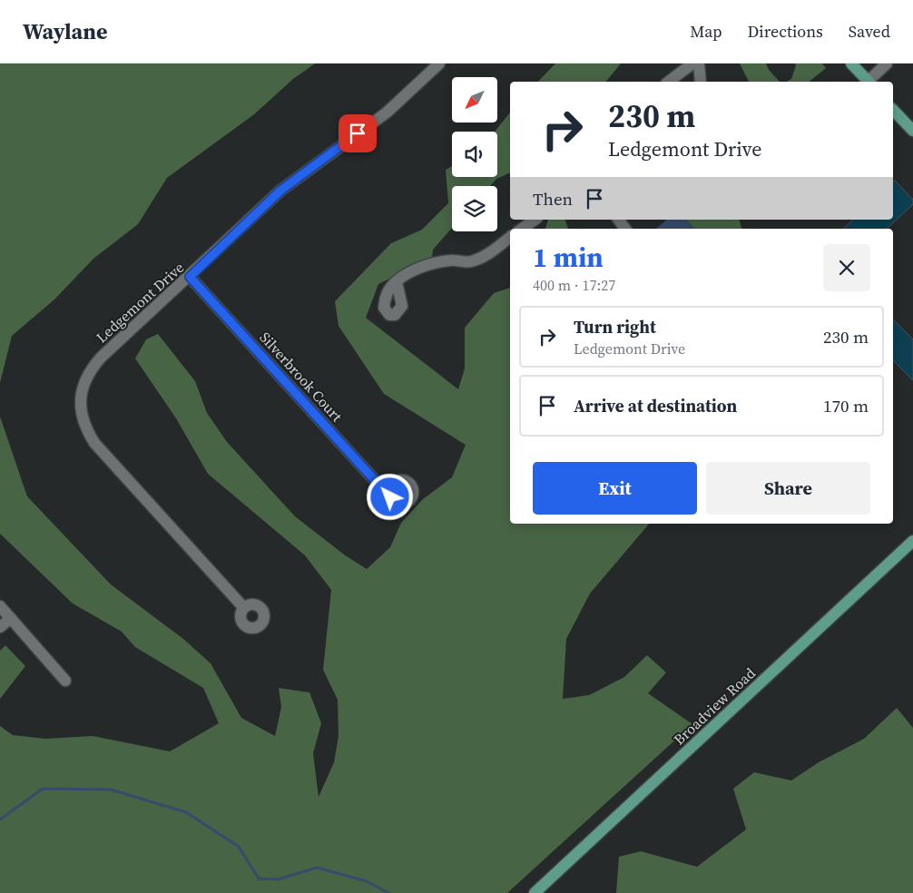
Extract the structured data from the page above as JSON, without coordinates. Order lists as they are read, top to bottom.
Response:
{
  "streets": {
    "main road": ["Broadview Road"],
    "street": ["Ledgemont Drive", "Silverbrook Court"]
  },
  "crossings": [
    ["Ledgemont Drive", "Silverbrook Court"]
  ],
  "north": "bottom left",
  "page": {
    "header": "Waylane",
    "nav": ["Map", "Directions", "Saved"],
    "turn": ["230 m", "Ledgemont Drive"],
    "then": "Then",
    "heading": ["1 min", "400 m · 17:27"],
    "list": [
      {
        "name": "Turn right",
        "note": "Ledgemont Drive",
        "value": "230 m"
      },
      {
        "name": "Arrive at destination",
        "value": "170 m"
      }
    ],
    "buttons": ["Exit", "Share"]
  }
}
